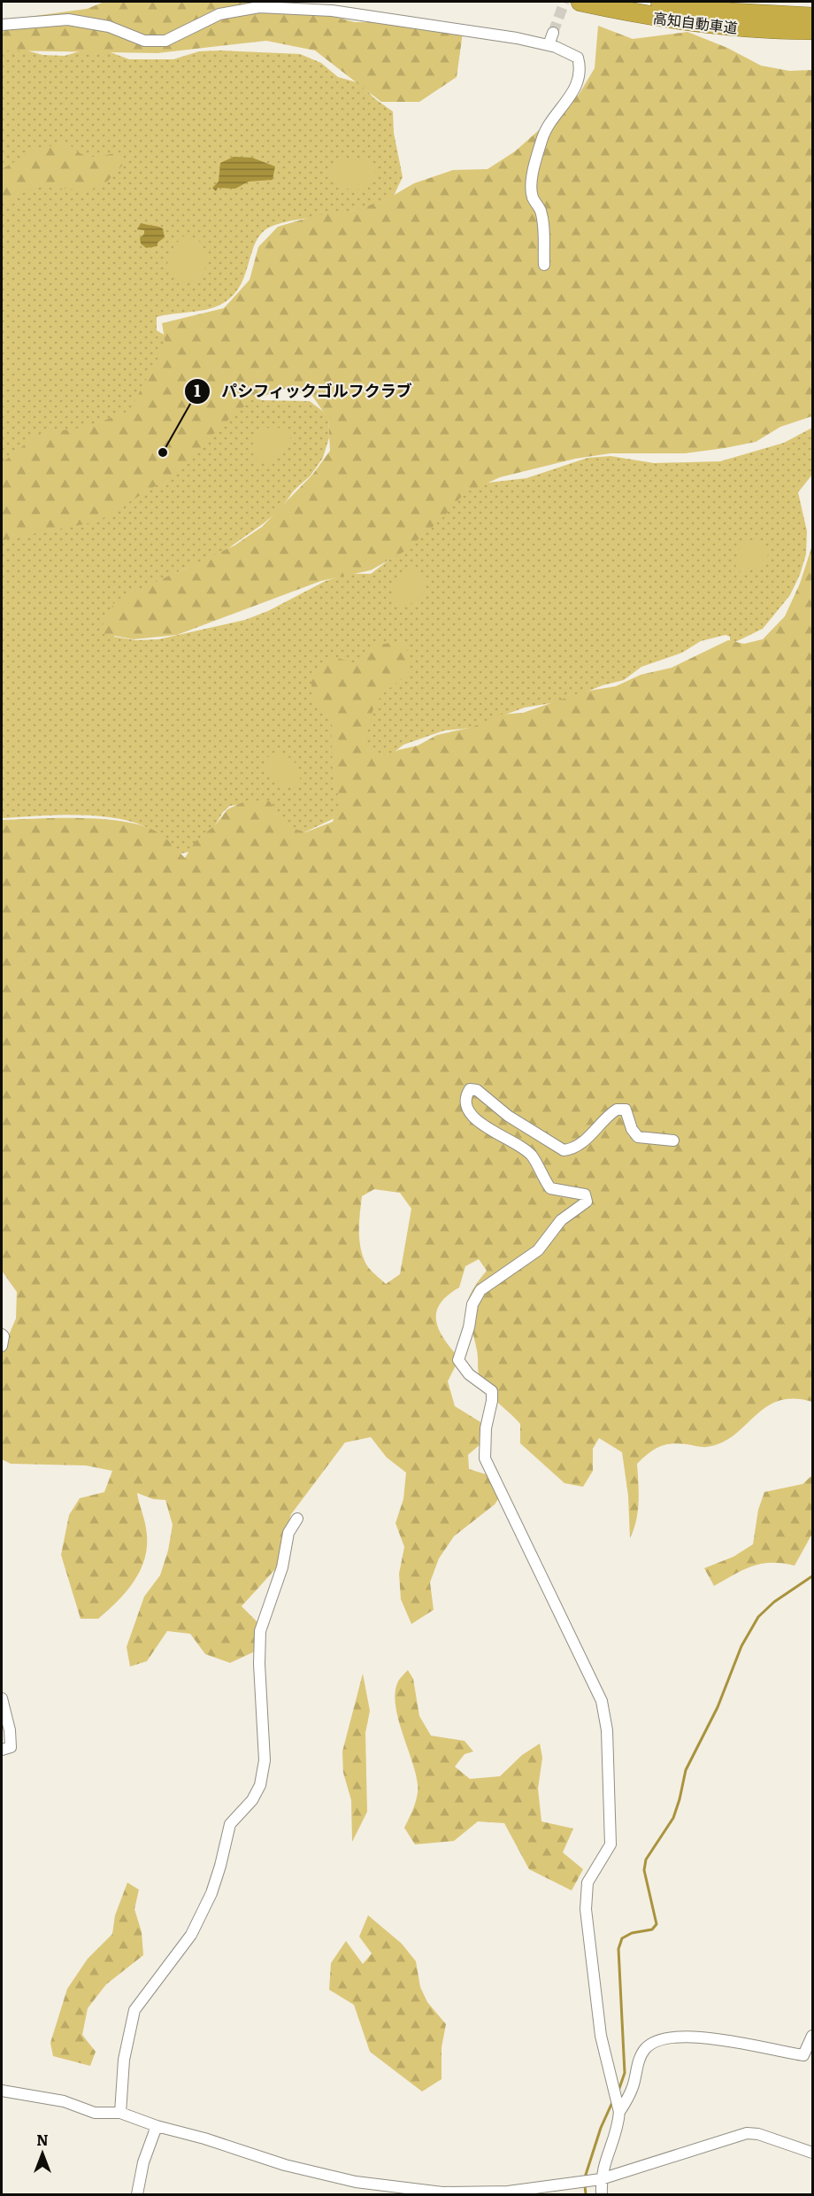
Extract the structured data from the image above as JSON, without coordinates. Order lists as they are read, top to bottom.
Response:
{
  "streets": {
    "highway": ["高知自動車道"]
  },
  "places": ["パシフィックゴルフクラブ"],
  "north": "top"
}
